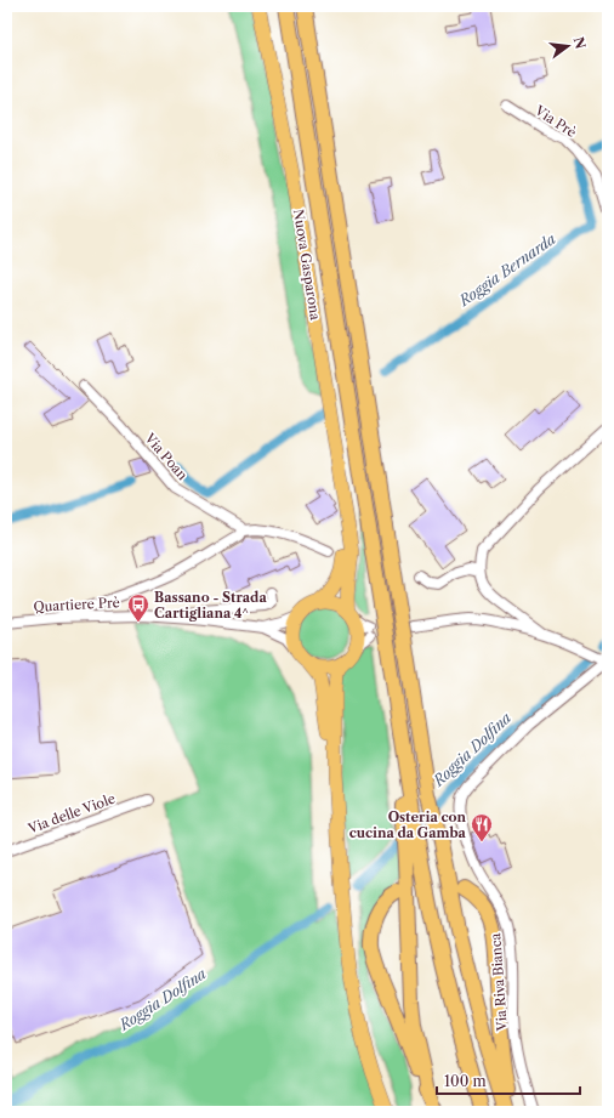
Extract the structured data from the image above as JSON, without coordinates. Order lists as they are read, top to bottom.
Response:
{
  "streets": {
    "main road": ["Nuova Gasparona"],
    "street": [
      "Via Prè",
      "Via Poan",
      "Quartiere Prè",
      "Via delle Viole",
      "Via Riva Bianca"
    ]
  },
  "crossings": [
    ["Nuova Gasparona", "Quartiere Prè"]
  ],
  "water": ["Roggia Bernarda", "Roggia Dolfina"],
  "places": {
    "bus stop": ["Bassano - Strada Cartigliana 4^"],
    "restaurant": ["Osteria con cucina da Gamba"]
  },
  "scale_bar": "100 m",
  "north": "right"
}
